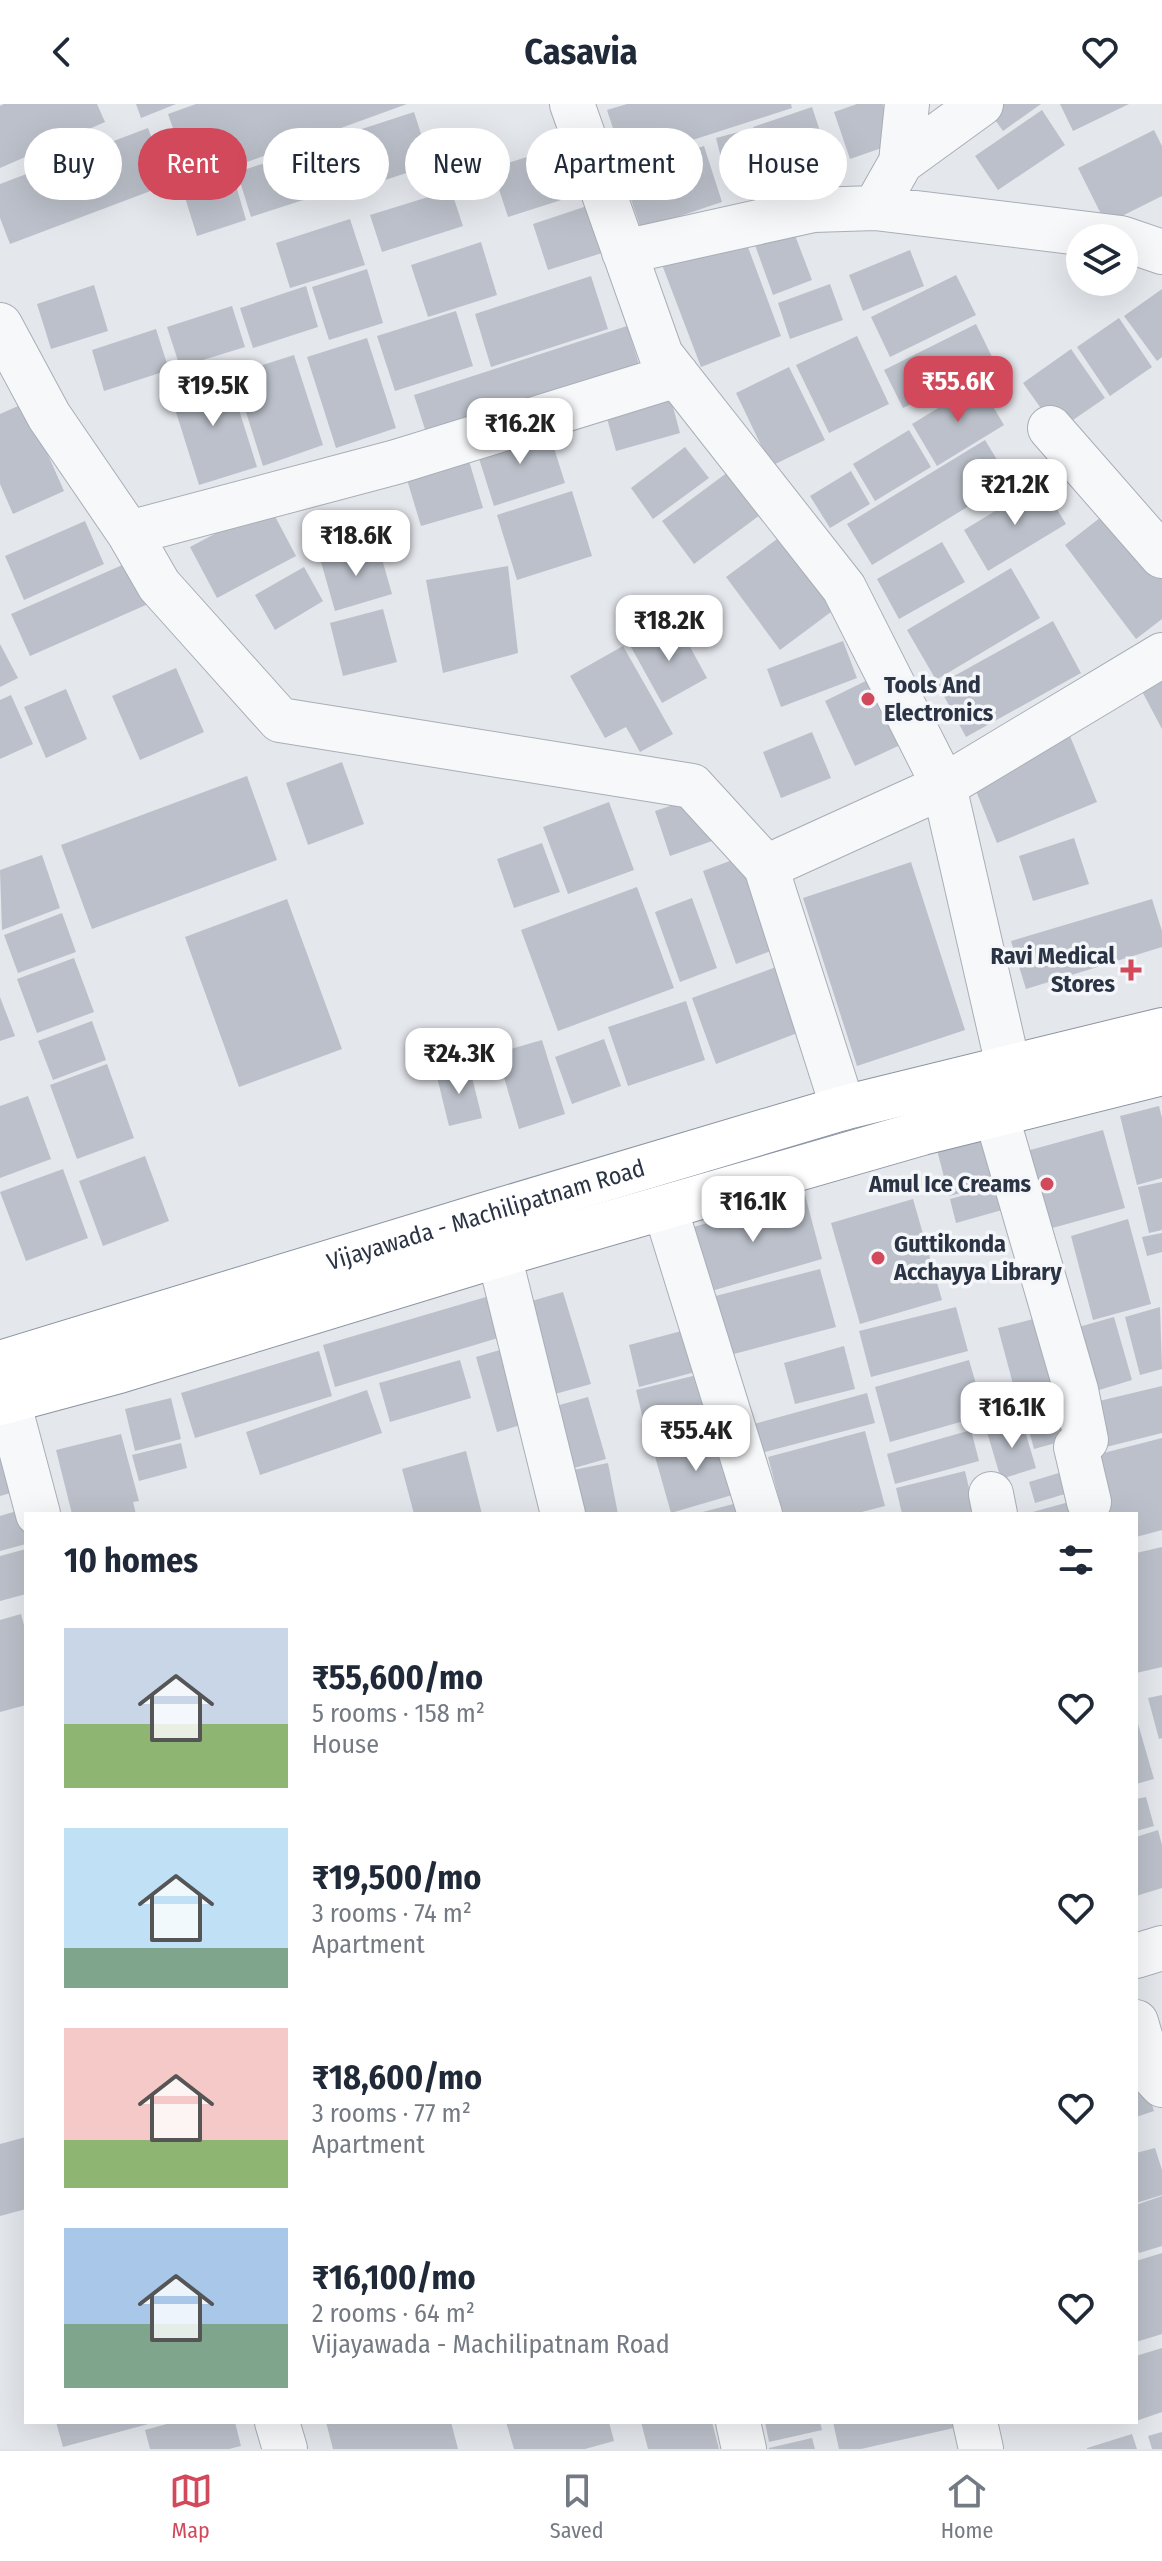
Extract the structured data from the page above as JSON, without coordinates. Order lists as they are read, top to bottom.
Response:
{
  "streets": {
    "highway": ["Vijayawada - Machilipatnam Road"]
  },
  "places": {
    "other": ["Tools And Electronics", "Amul Ice Creams", "Guttikonda Acchayya Library"],
    "health": ["Ravi Medical Stores"]
  },
  "page": {
    "header": "Casavia",
    "chip": [
      "Buy",
      "Rent",
      "Filters",
      "New",
      "Apartment",
      "House"
    ],
    "price": [
      "₹55.6K",
      "₹19.5K",
      "₹16.2K",
      "₹21.2K",
      "₹18.6K",
      "₹18.2K",
      "₹24.3K",
      "₹16.1K",
      "₹16.1K",
      "₹55.4K"
    ],
    "heading": "10 homes",
    "list": [
      {
        "name": "₹55,600/mo",
        "note": "5 rooms · 158 m² · House"
      },
      {
        "name": "₹19,500/mo",
        "note": "3 rooms · 74 m² · Apartment"
      },
      {
        "name": "₹18,600/mo",
        "note": "3 rooms · 77 m² · Apartment"
      },
      {
        "name": "₹16,100/mo",
        "note": "2 rooms · 64 m² · Vijayawada - Machilipatnam Road"
      }
    ],
    "tabs": ["Map", "Saved", "Home"]
  }
}
